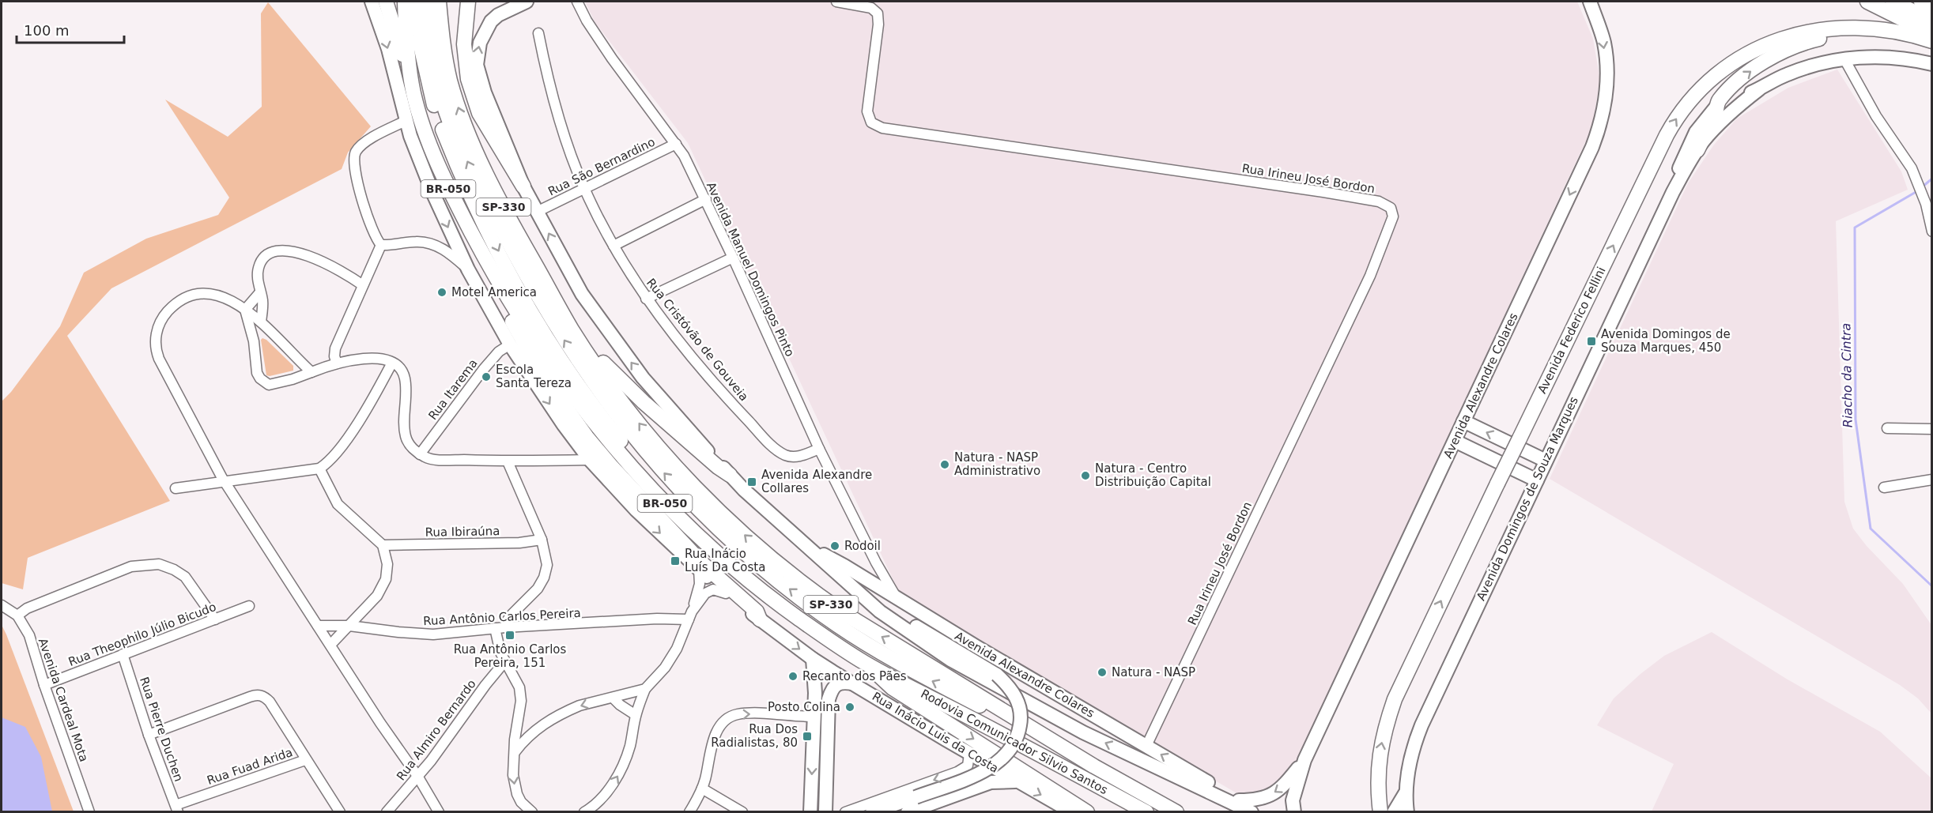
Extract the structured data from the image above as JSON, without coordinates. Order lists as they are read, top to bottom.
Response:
{
  "streets": {
    "highway": [
      "BR-050",
      "SP-330",
      "Avenida Federico Fellini",
      "Rodovia Comunicador Silvio Santos"
    ],
    "main road": ["Avenida Alexandre Colares", "Avenida Domingos de Souza Marques", "Rua Inácio Luis da Costa"],
    "street": [
      "Rua São Bernardino",
      "Rua Irineu José Bordon",
      "Avenida Manuel Domingos Pinto",
      "Rua Cristóvão de Gouveia",
      "Rua Itarema",
      "Rua Ibiraúna",
      "Rua Antônio Carlos Pereira",
      "Rua Theophilo Júlio Bicudo",
      "Avenida Cardeal Mota",
      "Rua Pierre Duchen",
      "Rua Almiro Bernardo",
      "Rua Fuad Arida"
    ]
  },
  "crossings": [
    ["Rua São Bernardino", "Avenida Manuel Domingos Pinto"],
    ["Rua São Bernardino", "Rua Cristóvão de Gouveia"],
    ["Rua Irineu José Bordon", "Avenida Alexandre Colares"],
    ["Avenida Manuel Domingos Pinto", "Rua Cristóvão de Gouveia"],
    ["Avenida Manuel Domingos Pinto", "Avenida Alexandre Colares"],
    ["Rua Itarema", "Rua Inácio Luis da Costa"],
    ["Rua Theophilo Júlio Bicudo", "Avenida Cardeal Mota"],
    ["Rua Theophilo Júlio Bicudo", "Rua Pierre Duchen"],
    ["Rua Pierre Duchen", "Rua Fuad Arida"]
  ],
  "one_way": ["Avenida Federico Fellini"],
  "water": ["Riacho da Cintra"],
  "places": {
    "other": [
      "Motel America",
      "Escola Santa Tereza",
      "Natura - NASP Administrativo",
      "Natura - Centro Distribuição Capital",
      "Rodoil",
      "Natura - NASP",
      "Recanto dos Pães",
      "Posto Colina"
    ],
    "transit": [
      "Avenida Domingos de Souza Marques, 450",
      "Avenida Alexandre Collares",
      "Rua Inácio Luís Da Costa",
      "Rua Antônio Carlos Pereira, 151",
      "Rua Dos Radialistas, 80"
    ]
  },
  "scale_bar": "100 m"
}
